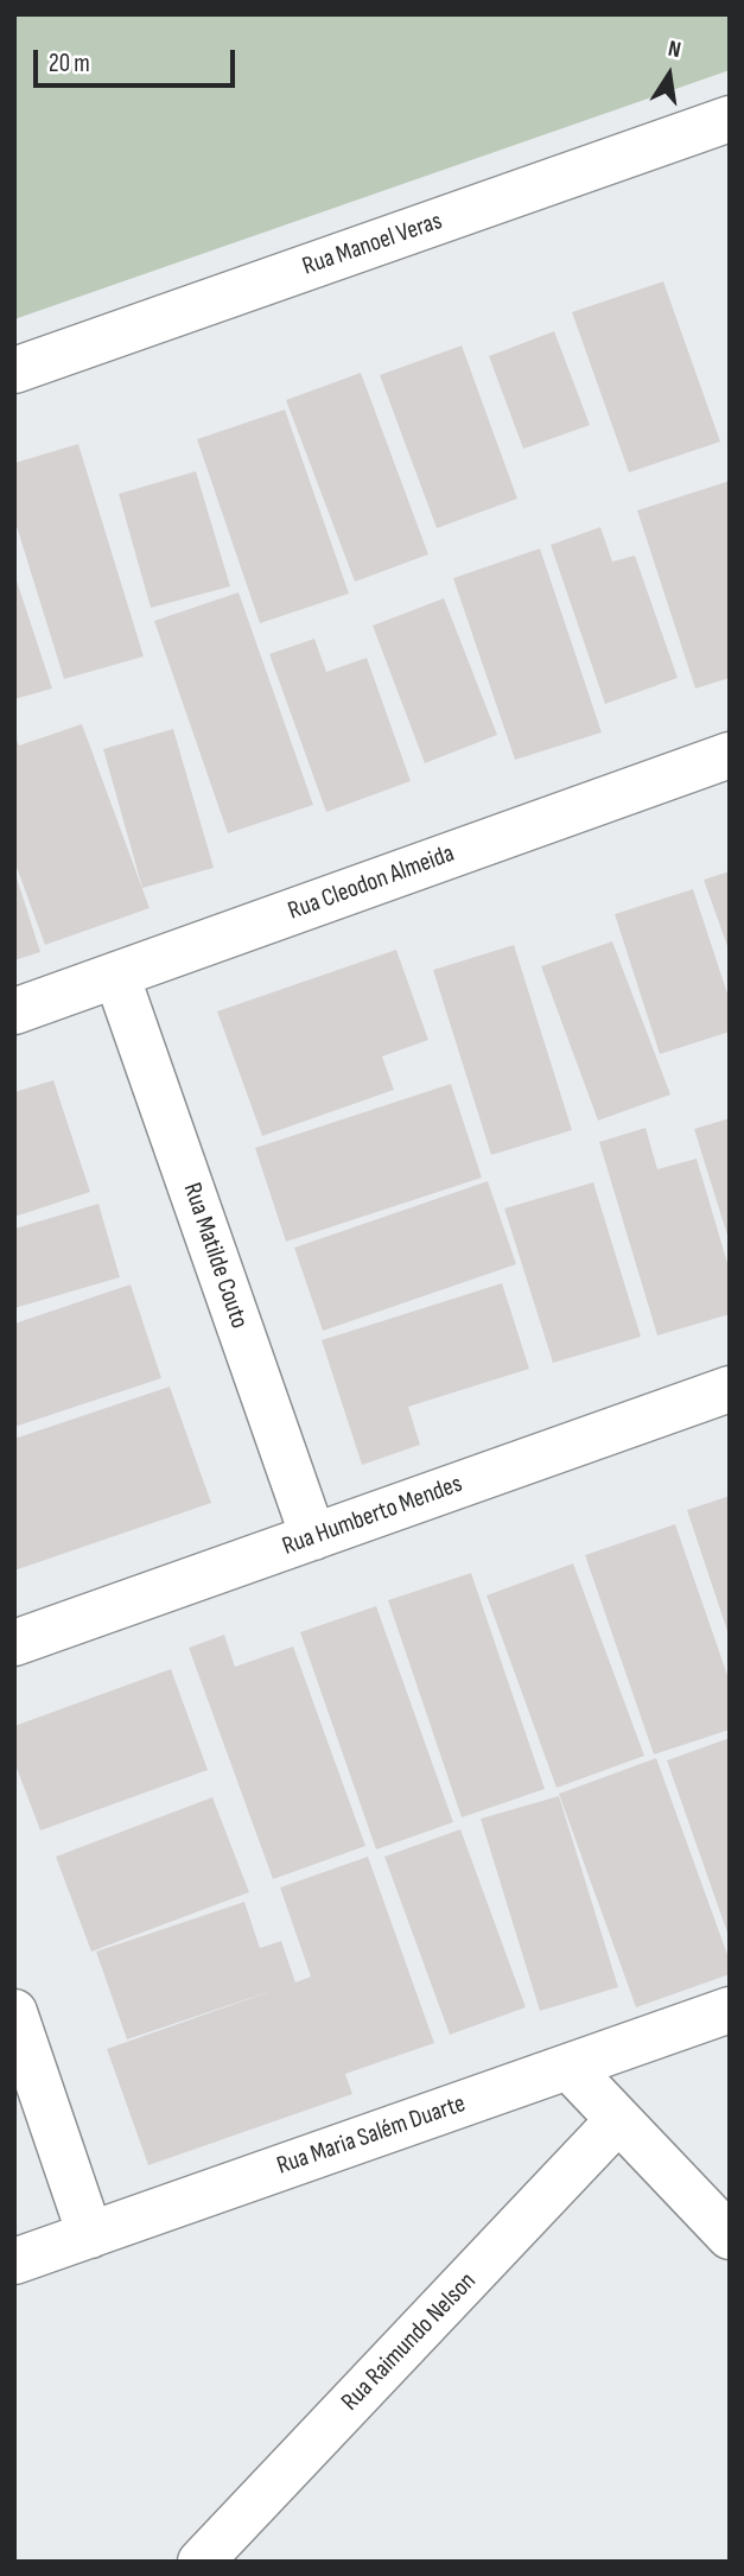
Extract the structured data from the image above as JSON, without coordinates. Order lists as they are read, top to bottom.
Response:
{
  "streets": {
    "street": [
      "Rua Manoel Veras",
      "Rua Cleodon Almeida",
      "Rua Matilde Couto",
      "Rua Humberto Mendes",
      "Rua Maria Salém Duarte",
      "Rua Raimundo Nelson"
    ]
  },
  "crossings": [
    ["Rua Cleodon Almeida", "Rua Matilde Couto"],
    ["Rua Matilde Couto", "Rua Humberto Mendes"]
  ],
  "scale_bar": "20 m",
  "north": "top"
}
